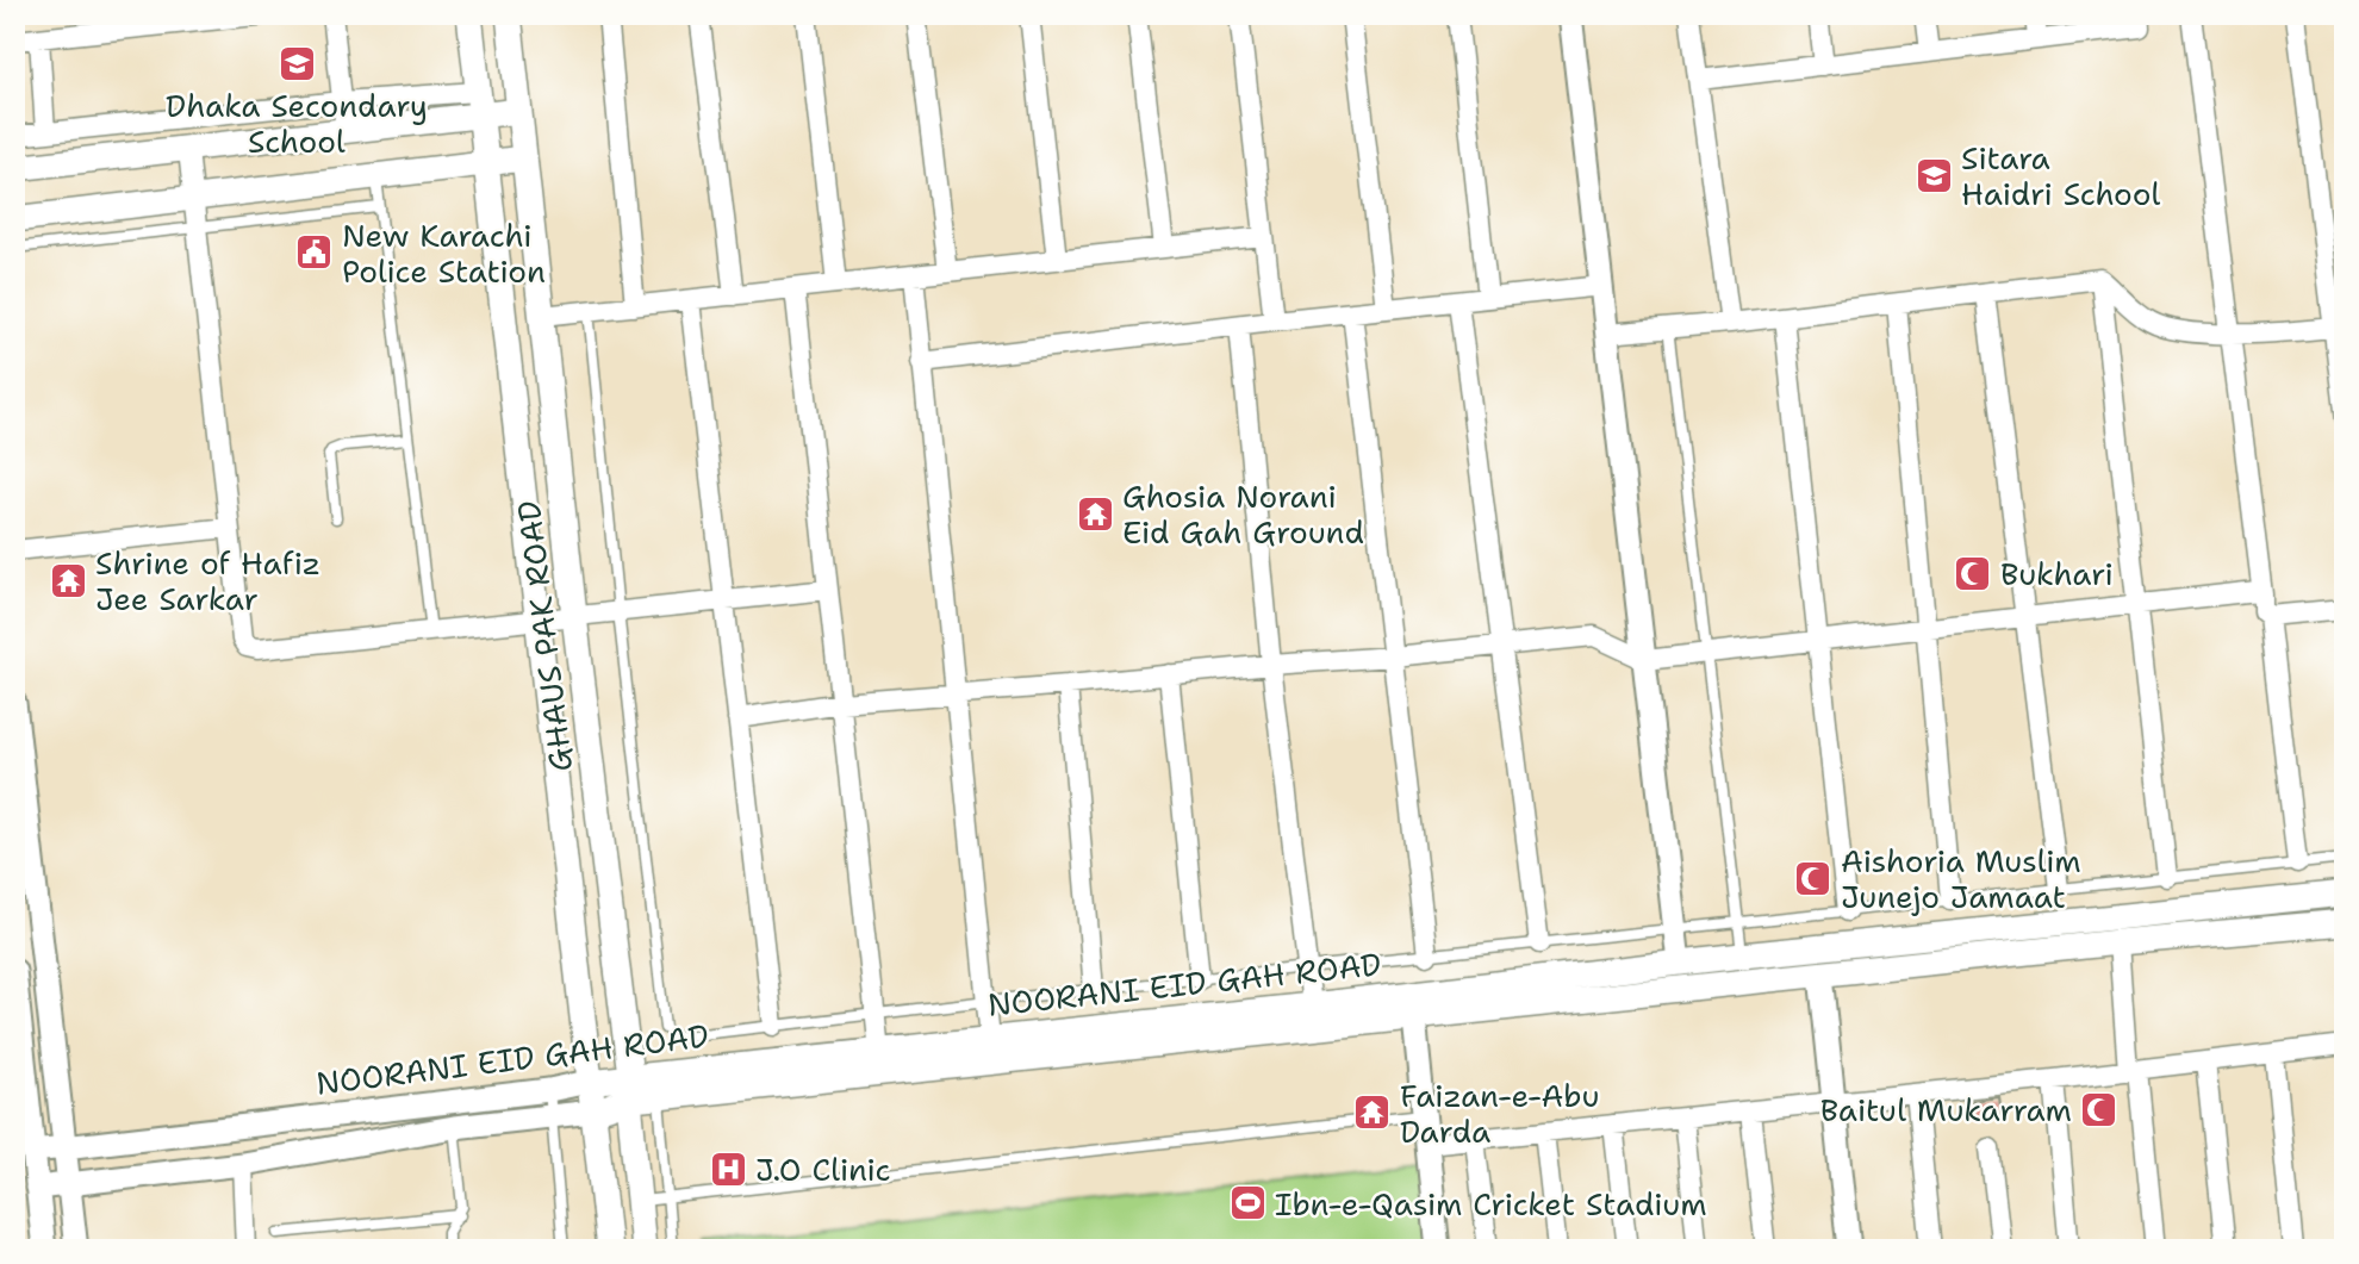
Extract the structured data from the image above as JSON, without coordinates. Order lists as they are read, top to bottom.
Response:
{
  "streets": {
    "main road": ["GHAUS PAK ROAD", "NOORANI EID GAH ROAD"]
  },
  "crossings": [
    ["GHAUS PAK ROAD", "NOORANI EID GAH ROAD"]
  ],
  "places": {
    "school or university": ["Dhaka Secondary School", "Sitara Haidri School"],
    "public building": ["New Karachi Police Station"],
    "temple": ["Ghosia Norani Eid Gah Ground", "Shrine of Hafiz Jee Sarkar", "Faizan-e-Abu Darda"],
    "mosque": ["Bukhari", "Aishoria Muslim Junejo Jamaat", "Baitul Mukarram"],
    "hospital": ["J.O Clinic"],
    "sports": ["Ibn-e-Qasim Cricket Stadium"]
  }
}
